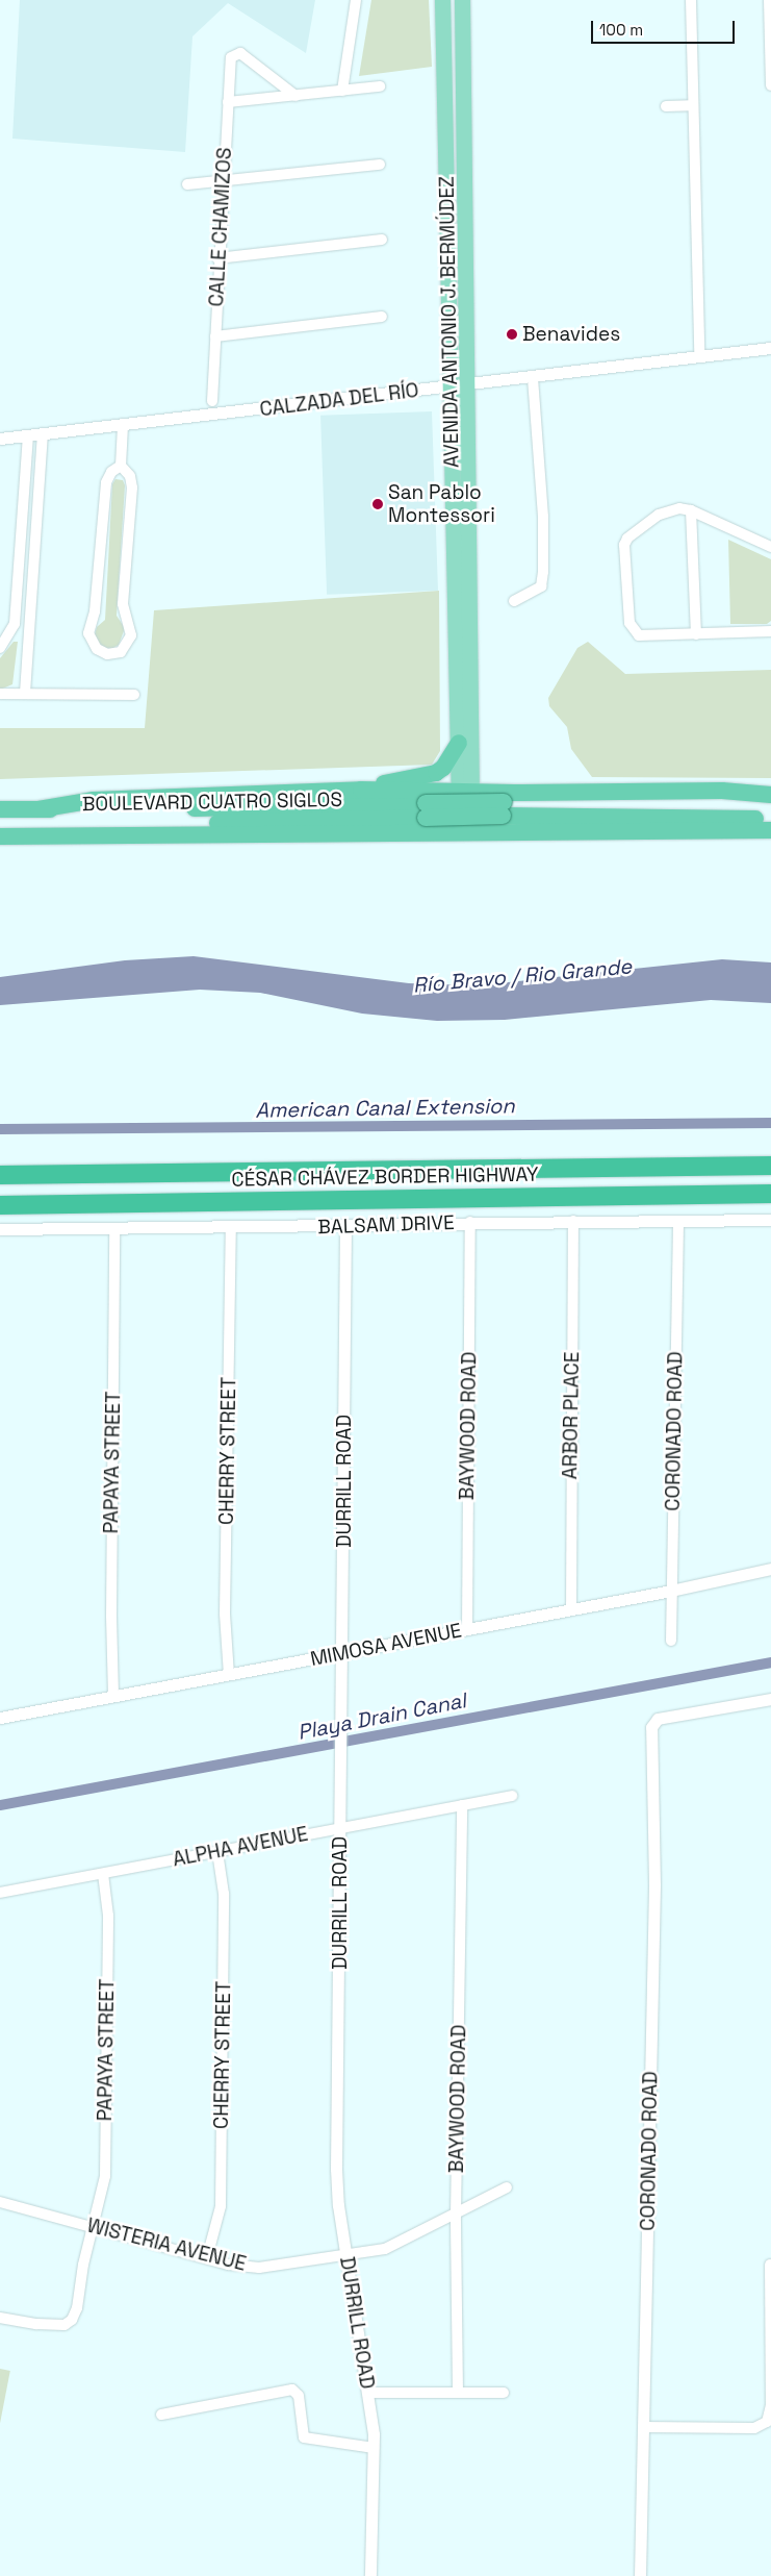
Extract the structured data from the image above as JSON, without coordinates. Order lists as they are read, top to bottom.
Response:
{
  "streets": {
    "highway": ["BOULEVARD CUATRO SIGLOS", "CÉSAR CHÁVEZ BORDER HIGHWAY"],
    "main road": ["AVENIDA ANTONIO J. BERMÚDEZ"],
    "street": [
      "CALLE CHAMIZOS",
      "CALZADA DEL RÍO",
      "BALSAM DRIVE",
      "ARBOR PLACE",
      "BAYWOOD ROAD",
      "CORONADO ROAD",
      "CHERRY STREET",
      "PAPAYA STREET",
      "DURRILL ROAD",
      "MIMOSA AVENUE",
      "ALPHA AVENUE",
      "WISTERIA AVENUE"
    ]
  },
  "crossings": [
    ["AVENIDA ANTONIO J. BERMÚDEZ", "CALZADA DEL RÍO"],
    ["BALSAM DRIVE", "ARBOR PLACE"],
    ["BALSAM DRIVE", "BAYWOOD ROAD"],
    ["BALSAM DRIVE", "CORONADO ROAD"],
    ["BALSAM DRIVE", "CHERRY STREET"],
    ["BALSAM DRIVE", "PAPAYA STREET"],
    ["BALSAM DRIVE", "DURRILL ROAD"],
    ["ARBOR PLACE", "MIMOSA AVENUE"],
    ["BAYWOOD ROAD", "MIMOSA AVENUE"],
    ["BAYWOOD ROAD", "ALPHA AVENUE"],
    ["BAYWOOD ROAD", "WISTERIA AVENUE"],
    ["CORONADO ROAD", "MIMOSA AVENUE"],
    ["CHERRY STREET", "MIMOSA AVENUE"],
    ["CHERRY STREET", "ALPHA AVENUE"],
    ["CHERRY STREET", "WISTERIA AVENUE"],
    ["PAPAYA STREET", "MIMOSA AVENUE"],
    ["PAPAYA STREET", "ALPHA AVENUE"],
    ["PAPAYA STREET", "WISTERIA AVENUE"],
    ["DURRILL ROAD", "MIMOSA AVENUE"],
    ["DURRILL ROAD", "ALPHA AVENUE"],
    ["DURRILL ROAD", "WISTERIA AVENUE"]
  ],
  "water": ["Río Bravo / Rio Grande", "American Canal Extension", "Playa Drain Canal"],
  "places": ["Benavides", "San Pablo Montessori"],
  "scale_bar": "100 m"
}
